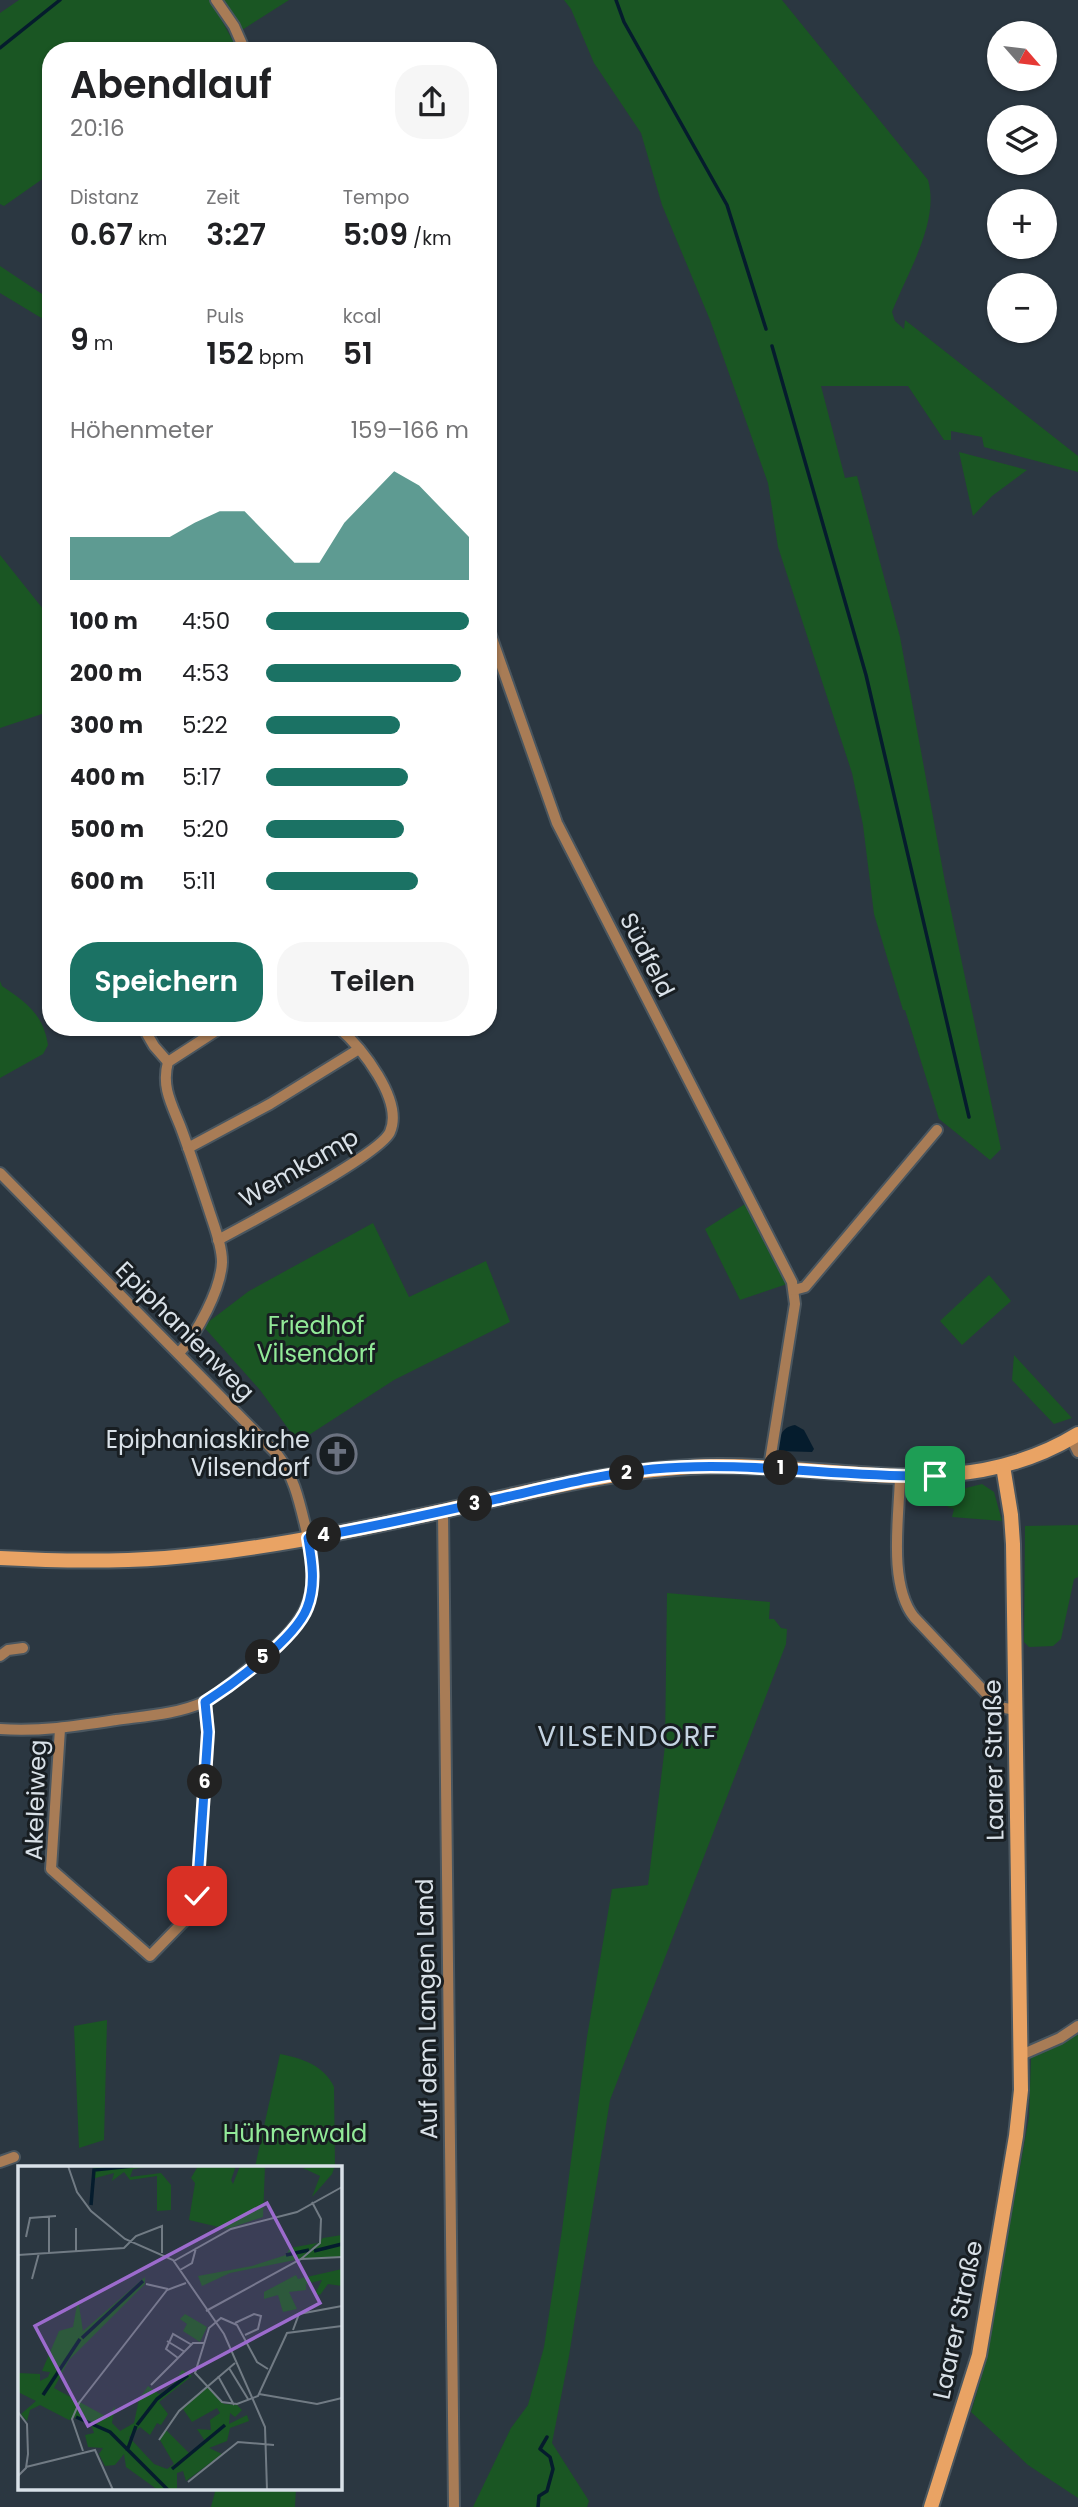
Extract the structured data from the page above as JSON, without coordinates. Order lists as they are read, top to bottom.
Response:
{
  "streets": {
    "main road": ["Laarer Straße"],
    "street": [
      "Südfeld",
      "Wemkamp",
      "Epiphanienweg",
      "Akeleiweg",
      "Auf dem Langen Land"
    ]
  },
  "crossings": [
    ["Wemkamp", "Epiphanienweg"],
    ["Epiphanienweg", "Akeleiweg"]
  ],
  "districts": ["VILSENDORF"],
  "parks": ["Friedhof Vilsendorf", "Hühnerwald"],
  "places": {
    "church": ["Epiphaniaskirche Vilsendorf"]
  },
  "north": "bottom right",
  "page": {
    "map_buttons": ["+", "−"],
    "heading": ["Abendlauf", "20:16"],
    "stats": [
      ["Distanz", "0.67 km"],
      ["Zeit", "3:27"],
      ["Tempo", "5:09 /km"],
      ["9 m"],
      ["Puls", "152 bpm"],
      ["kcal", "51"]
    ],
    "chart": ["Höhenmeter", "159–166 m"],
    "list": [
      {
        "name": "100 m",
        "note": "4:50"
      },
      {
        "name": "200 m",
        "note": "4:53"
      },
      {
        "name": "300 m",
        "note": "5:22"
      },
      {
        "name": "400 m",
        "note": "5:17"
      },
      {
        "name": "500 m",
        "note": "5:20"
      },
      {
        "name": "600 m",
        "note": "5:11"
      }
    ],
    "buttons": ["Speichern", "Teilen"],
    "pins": [
      "1",
      "2",
      "3",
      "4",
      "5",
      "6"
    ]
  }
}
